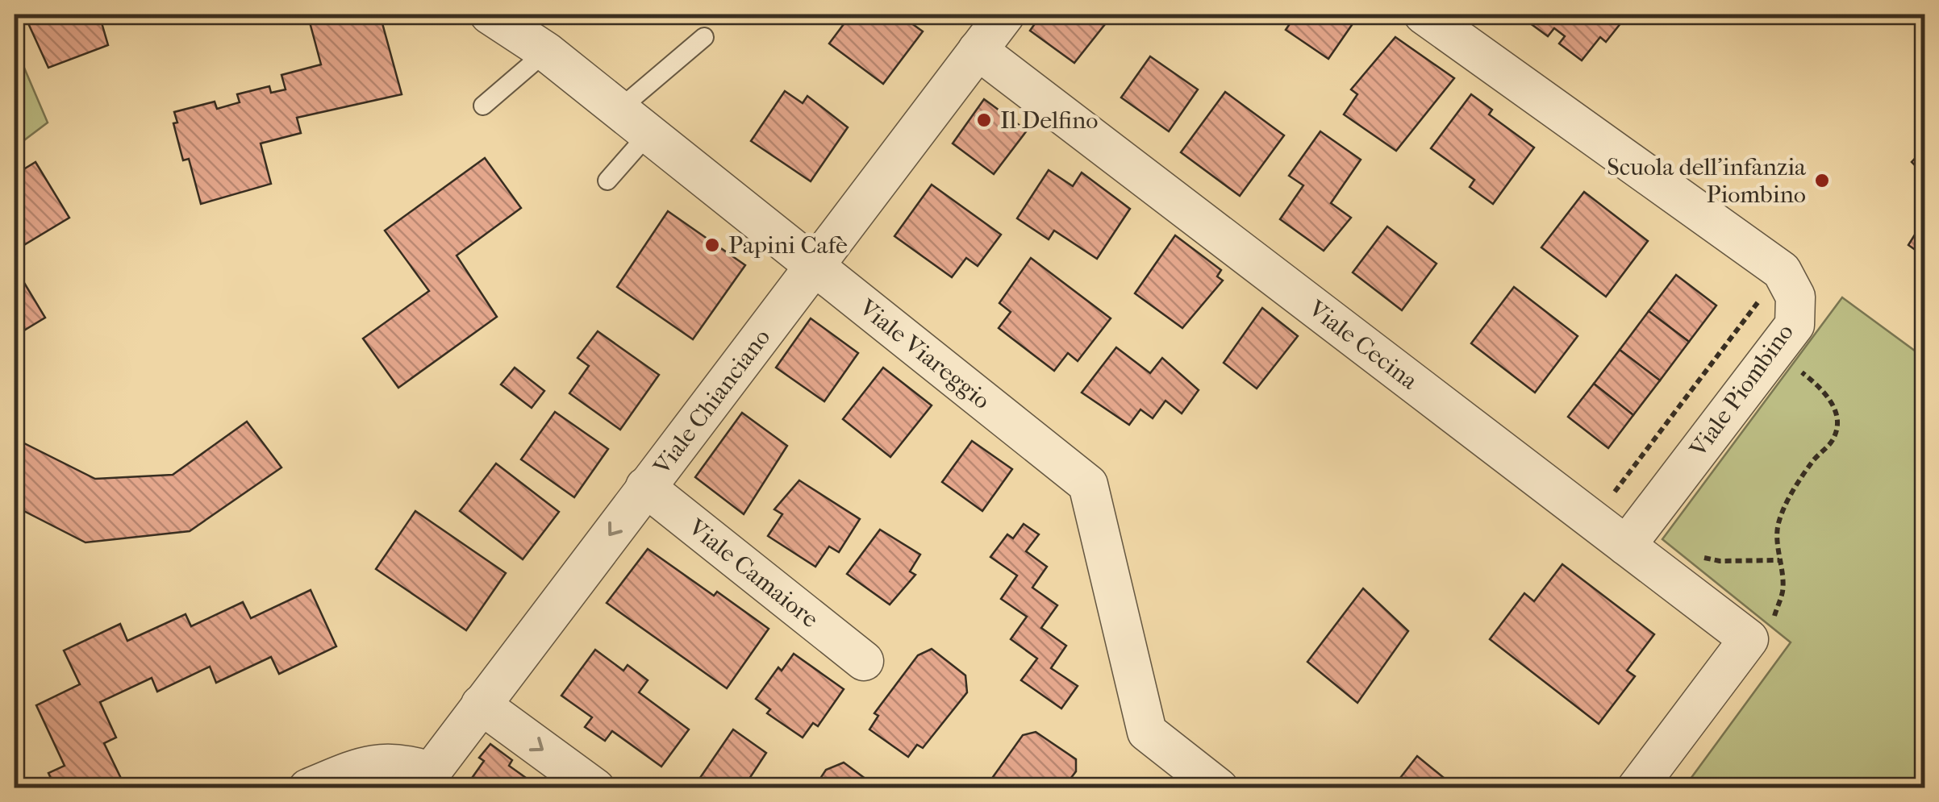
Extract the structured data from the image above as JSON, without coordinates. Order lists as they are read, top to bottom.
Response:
{
  "streets": {
    "street": [
      "Viale Cecina",
      "Viale Viareggio",
      "Viale Piombino",
      "Viale Chianciano",
      "Viale Camaiore"
    ]
  },
  "crossings": [
    ["Viale Cecina", "Viale Piombino"],
    ["Viale Cecina", "Viale Chianciano"],
    ["Viale Viareggio", "Viale Chianciano"],
    ["Viale Chianciano", "Viale Camaiore"]
  ],
  "places": ["Il Delfino", "Scuola dell'infanzia Piombino", "Papini Cafè"]
}
